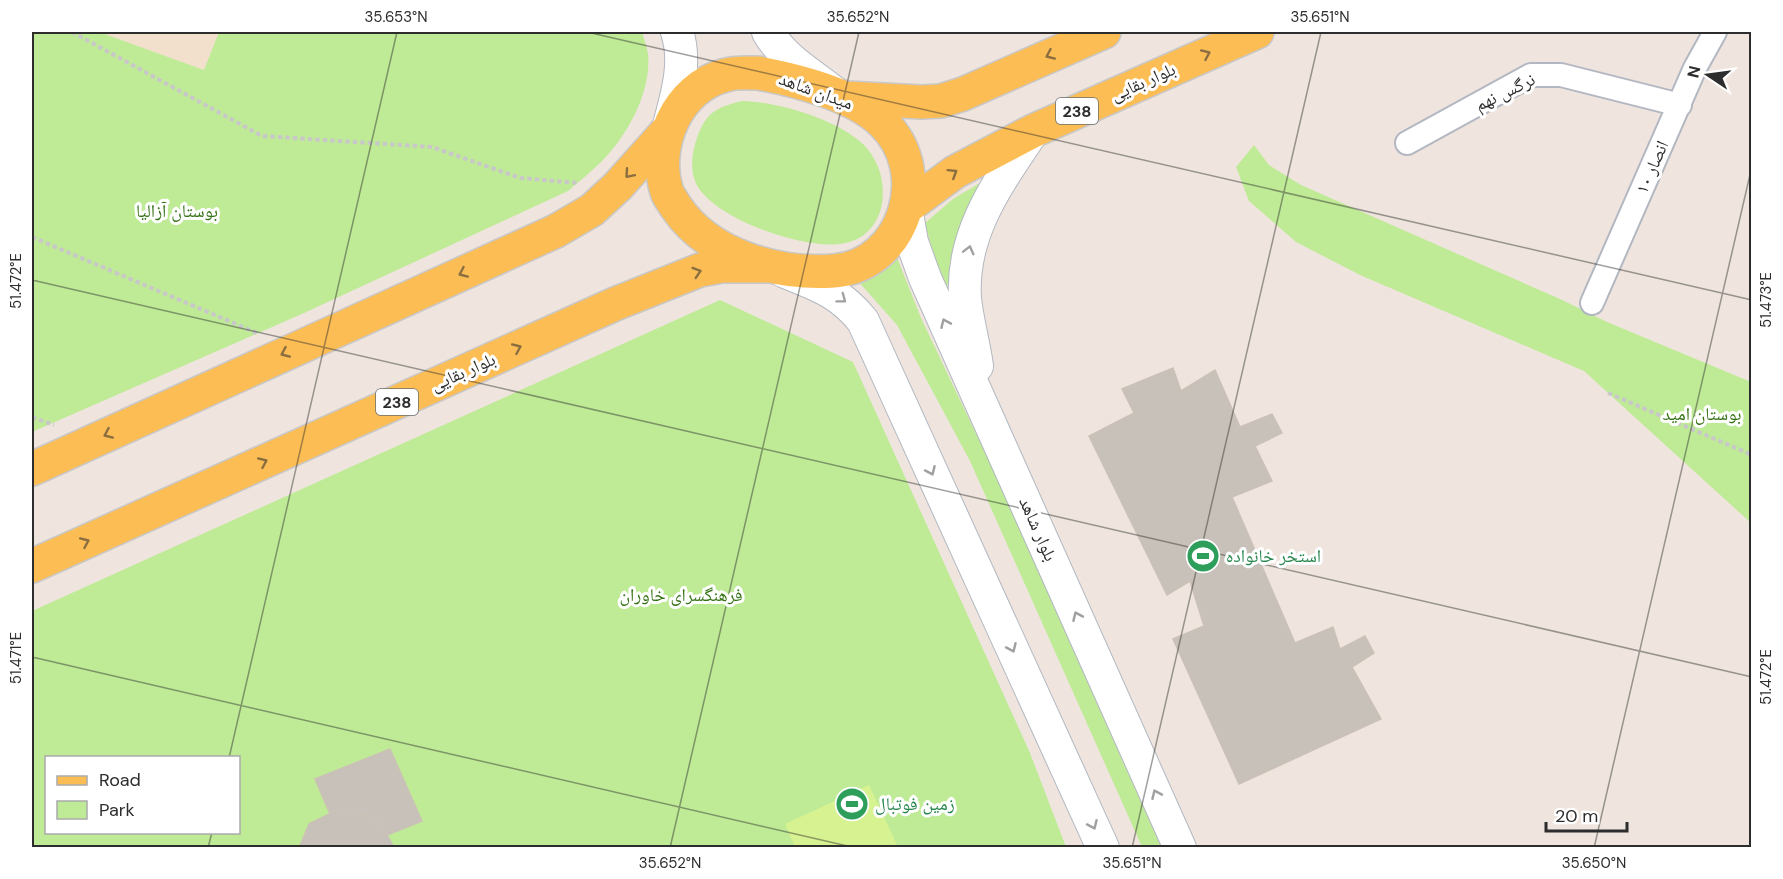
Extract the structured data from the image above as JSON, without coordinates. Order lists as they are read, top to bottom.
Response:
{
  "streets": {
    "main road": [
      "بلوار بقایی",
      "میدان شاهد",
      "238",
      "بلوار شاهد"
    ],
    "street": ["نرگس نهم", "انصار ۱۰"]
  },
  "crossings": [
    ["بلوار بقایی", "میدان شاهد"],
    ["بلوار بقایی", "بلوار شاهد"],
    ["میدان شاهد", "بلوار شاهد"],
    ["نرگس نهم", "انصار ۱۰"]
  ],
  "parks": ["بوستان آزالیا", "بوستان امید", "فرهنگسرای خاوران"],
  "places": {
    "sports": ["استخر خانواده", "زمین فوتبال"]
  },
  "legend": ["Road", "Park"],
  "scale_bar": "20 m",
  "north": "left",
  "coordinates": [
    "35.653°N",
    "35.652°N",
    "35.651°N",
    "51.472°E",
    "51.473°E",
    "51.471°E",
    "35.650°N"
  ]
}
